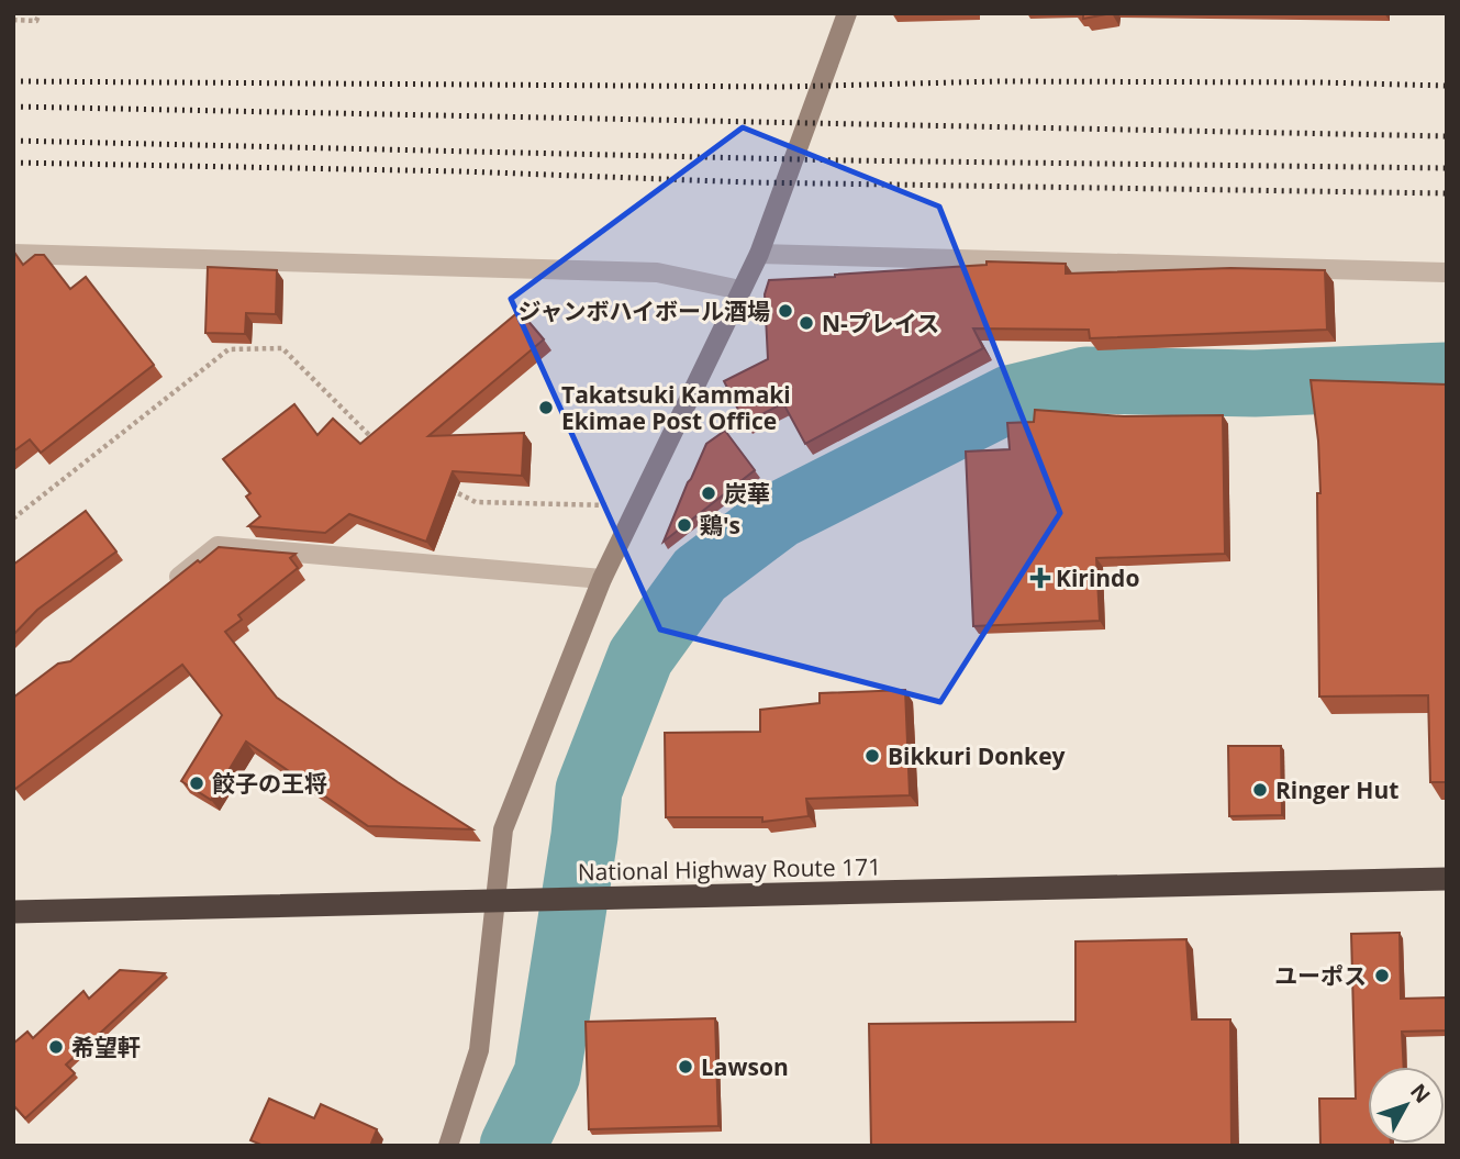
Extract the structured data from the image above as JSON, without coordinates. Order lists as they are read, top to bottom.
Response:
{
  "streets": {
    "highway": ["National Highway Route 171"]
  },
  "places": {
    "other": [
      "ジャンボハイボール酒場",
      "N-プレイス",
      "Takatsuki Kammaki Ekimae Post Office",
      "炭華",
      "鶏's",
      "Bikkuri Donkey",
      "餃子の王将",
      "Ringer Hut",
      "ユーポス",
      "希望軒",
      "Lawson"
    ],
    "health": ["Kirindo"]
  },
  "north": "top right"
}
